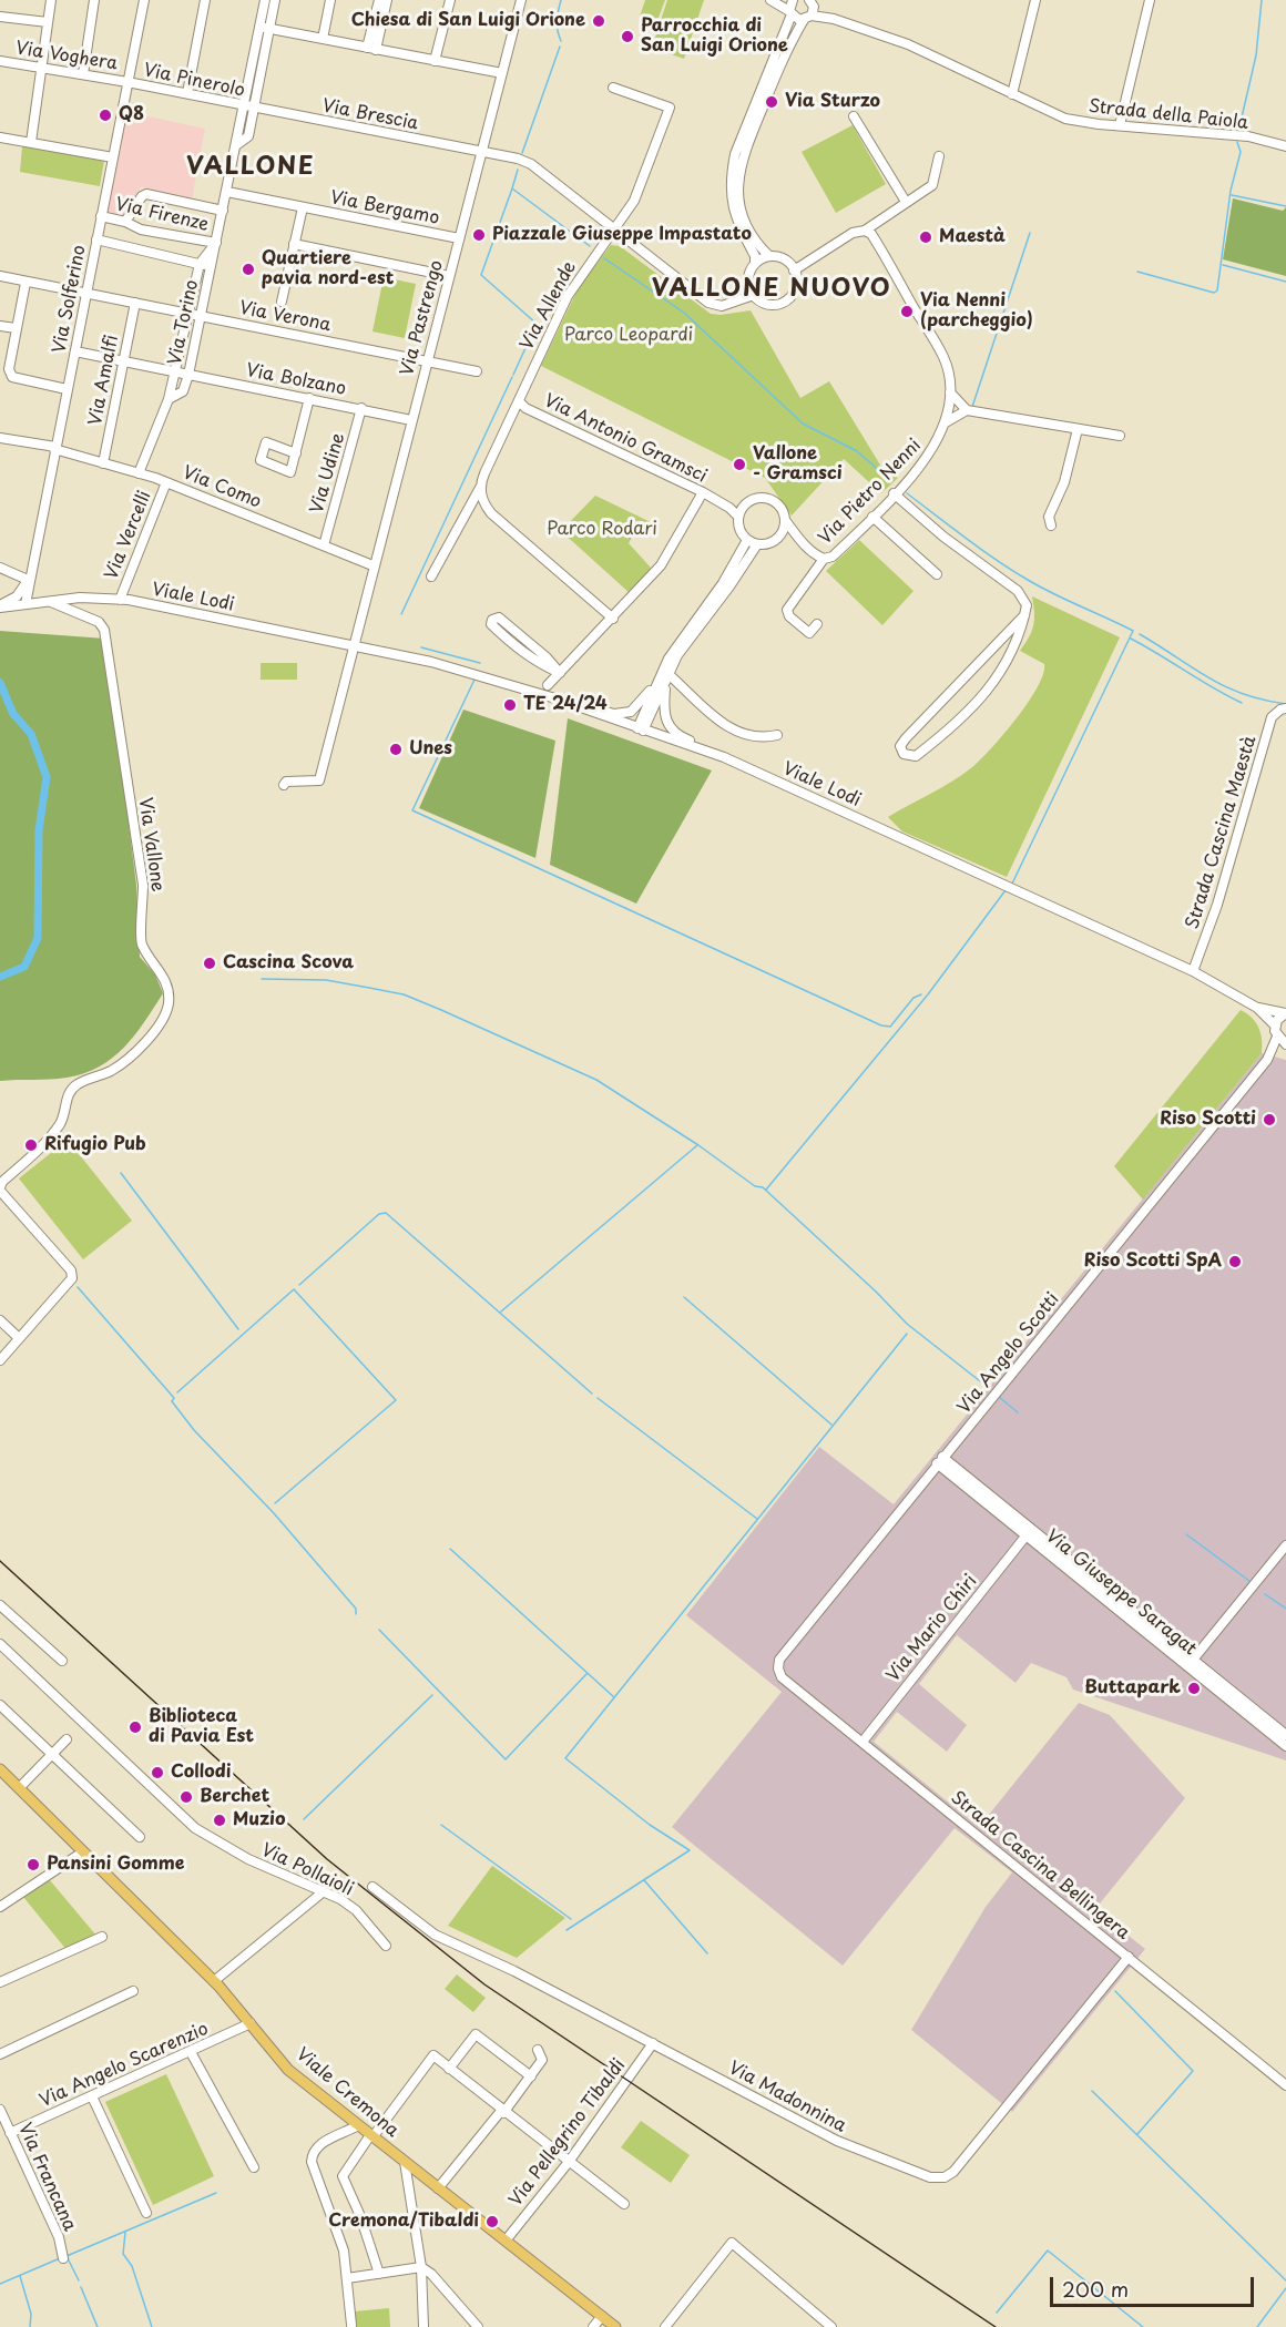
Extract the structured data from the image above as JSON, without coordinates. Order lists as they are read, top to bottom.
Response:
{
  "streets": {
    "main road": ["Viale Cremona"],
    "street": [
      "Via Voghera",
      "Via Pinerolo",
      "Via Brescia",
      "Strada della Paiola",
      "Via Bergamo",
      "Via Firenze",
      "Via Solferino",
      "Via Allende",
      "Via Verona",
      "Via Pastrengo",
      "Via Torino",
      "Via Amalfi",
      "Via Bolzano",
      "Via Antonio Gramsci",
      "Via Udine",
      "Via Como",
      "Via Pietro Nenni",
      "Via Vercelli",
      "Viale Lodi",
      "Strada Cascina Maestà",
      "Via Vallone",
      "Via Angelo Scotti",
      "Via Giuseppe Saragat",
      "Via Mario Chiri",
      "Strada Cascina Bellingera",
      "Via Pollaioli",
      "Via Angelo Scarenzio",
      "Via Madonnina",
      "Via Pellegrino Tibaldi",
      "Via Francana"
    ]
  },
  "crossings": [
    ["Via Voghera", "Via Pinerolo"],
    ["Via Voghera", "Via Solferino"],
    ["Via Pinerolo", "Via Brescia"],
    ["Via Pinerolo", "Via Solferino"],
    ["Via Pinerolo", "Via Torino"],
    ["Via Brescia", "Via Allende"],
    ["Via Brescia", "Via Pastrengo"],
    ["Via Brescia", "Via Torino"],
    ["Via Bergamo", "Via Pastrengo"],
    ["Via Bergamo", "Via Torino"],
    ["Via Firenze", "Via Solferino"],
    ["Via Firenze", "Via Torino"],
    ["Via Solferino", "Via Verona"],
    ["Via Solferino", "Via Bolzano"],
    ["Via Solferino", "Via Como"],
    ["Via Solferino", "Viale Lodi"],
    ["Via Allende", "Via Antonio Gramsci"],
    ["Via Verona", "Via Pastrengo"],
    ["Via Verona", "Via Torino"],
    ["Via Verona", "Via Amalfi"],
    ["Via Pastrengo", "Via Bolzano"],
    ["Via Pastrengo", "Via Como"],
    ["Via Pastrengo", "Viale Lodi"],
    ["Via Torino", "Via Bolzano"],
    ["Via Torino", "Via Como"],
    ["Via Amalfi", "Via Bolzano"],
    ["Via Amalfi", "Via Como"],
    ["Via Bolzano", "Via Udine"],
    ["Via Antonio Gramsci", "Via Pietro Nenni"],
    ["Via Udine", "Via Como"],
    ["Via Como", "Via Vercelli"],
    ["Via Vercelli", "Viale Lodi"],
    ["Viale Lodi", "Strada Cascina Maestà"],
    ["Viale Lodi", "Via Vallone"],
    ["Via Angelo Scotti", "Via Giuseppe Saragat"],
    ["Via Angelo Scotti", "Strada Cascina Bellingera"],
    ["Via Giuseppe Saragat", "Via Mario Chiri"],
    ["Via Mario Chiri", "Strada Cascina Bellingera"],
    ["Strada Cascina Bellingera", "Via Madonnina"],
    ["Via Angelo Scarenzio", "Viale Cremona"],
    ["Via Angelo Scarenzio", "Via Francana"],
    ["Viale Cremona", "Via Pellegrino Tibaldi"],
    ["Via Madonnina", "Via Pellegrino Tibaldi"]
  ],
  "districts": ["VALLONE", "VALLONE NUOVO"],
  "parks": ["Parco Leopardi", "Parco Rodari"],
  "places": [
    "Chiesa di San Luigi Orione",
    "Parrocchia di San Luigi Orione",
    "Via Sturzo",
    "Q8",
    "Piazzale Giuseppe Impastato",
    "Maestà",
    "Quartiere pavia nord-est",
    "Via Nenni (parcheggio)",
    "Vallone - Gramsci",
    "TE 24/24",
    "Unes",
    "Cascina Scova",
    "Riso Scotti",
    "Rifugio Pub",
    "Riso Scotti SpA",
    "Buttapark",
    "Biblioteca di Pavia Est",
    "Collodi",
    "Berchet",
    "Muzio",
    "Pansini Gomme",
    "Cremona/Tibaldi"
  ],
  "scale_bar": "200 m"
}
